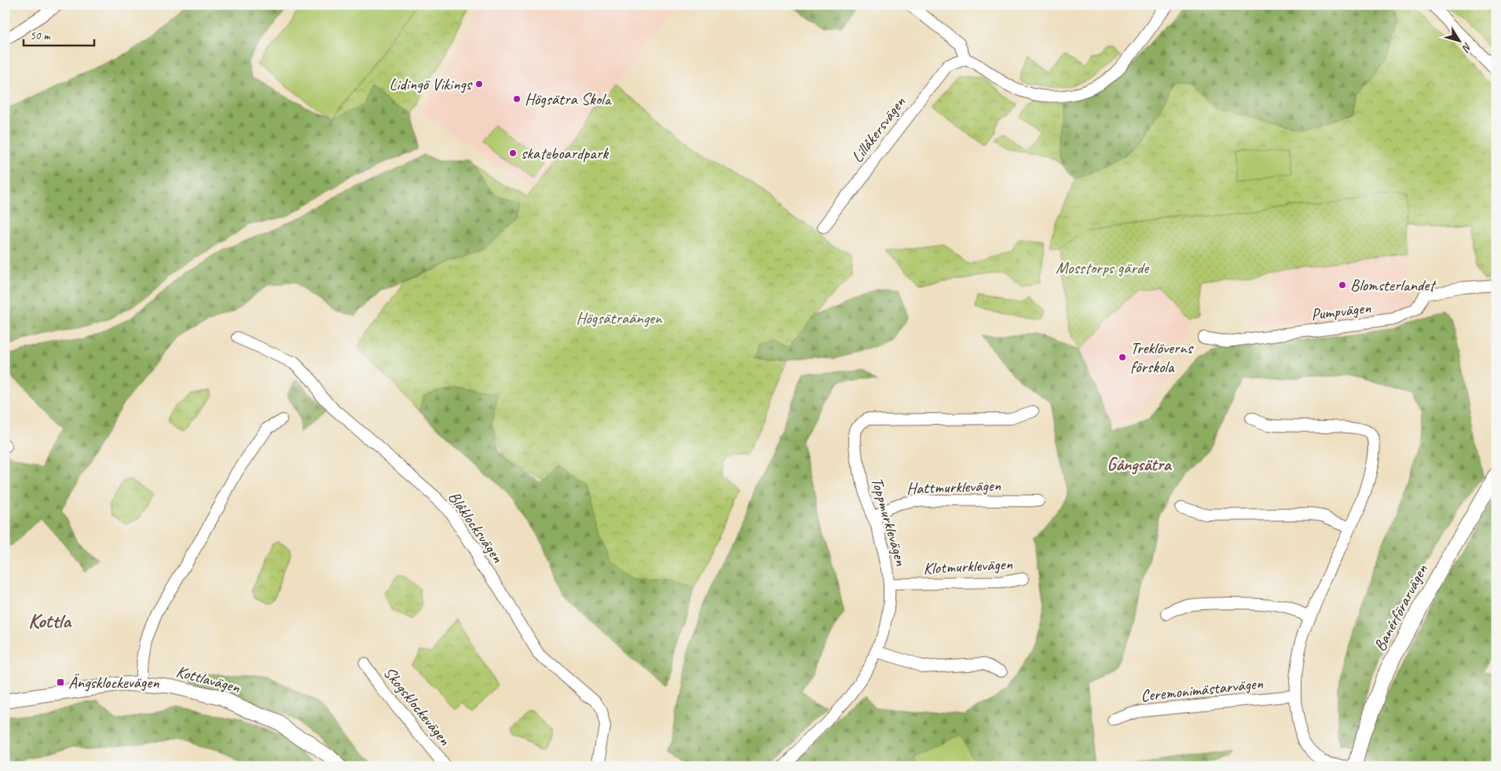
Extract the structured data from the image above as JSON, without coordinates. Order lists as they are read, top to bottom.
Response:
{
  "streets": {
    "street": [
      "Lillåkersvägen",
      "Pumpvägen",
      "Hattmurklevägen",
      "Toppmurklevägen",
      "Blåklocksvägen",
      "Klotmurklevägen",
      "Banérförarvägen",
      "Kottlavägen",
      "Ceremonimästarvägen",
      "Skogsklockevägen"
    ]
  },
  "crossings": [
    ["Hattmurklevägen", "Toppmurklevägen"],
    ["Toppmurklevägen", "Klotmurklevägen"]
  ],
  "districts": ["Gångsätra", "Kottla"],
  "parks": ["Mosstorps gärde", "Högsätraängen"],
  "places": {
    "other": [
      "Lidingö Vikings",
      "Högsätra Skola",
      "skateboardpark",
      "Blomsterlandet",
      "Treklöverns förskola"
    ],
    "transit": ["Ängsklockevägen"]
  },
  "scale_bar": "50 m",
  "north": "bottom right"
}
